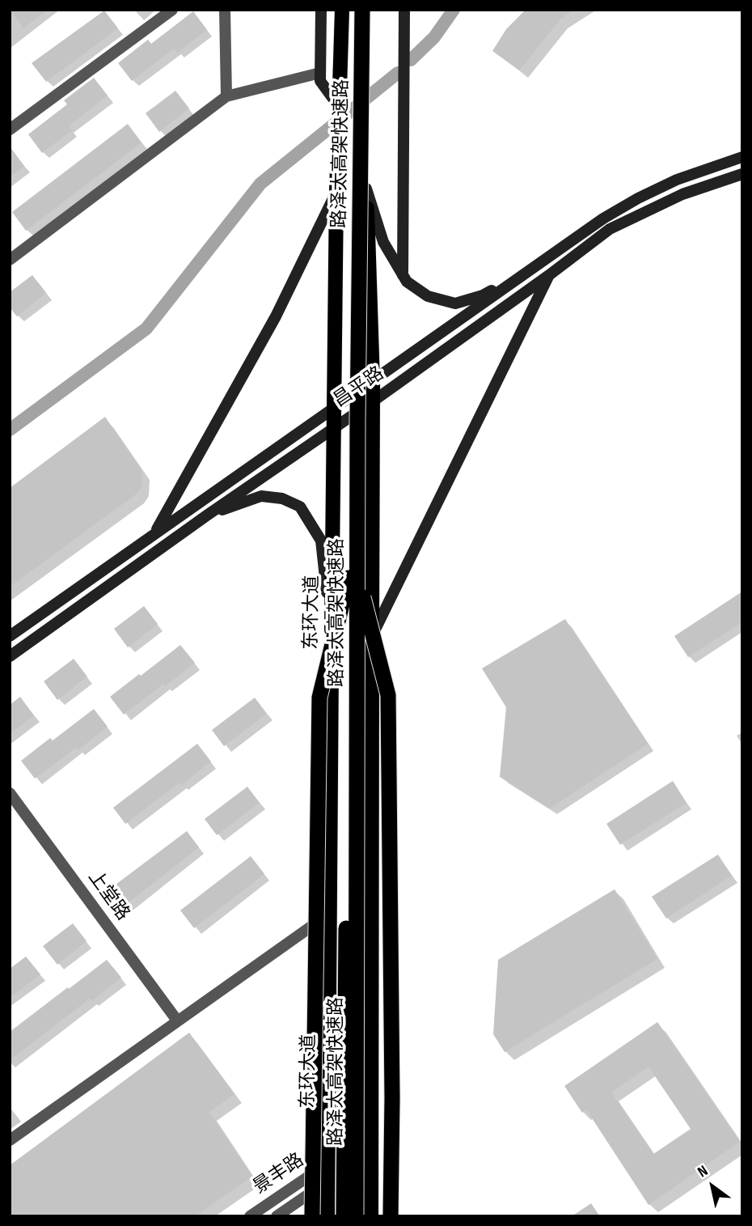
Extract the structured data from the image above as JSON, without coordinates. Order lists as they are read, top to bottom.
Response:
{
  "streets": {
    "highway": ["路泽太高架快速路"],
    "main road": ["昌平路", "东环大道"],
    "street": ["上堂路", "景丰路"]
  },
  "crossings": [
    ["昌平路", "东环大道"],
    ["东环大道", "景丰路"]
  ],
  "north": "top left"
}
